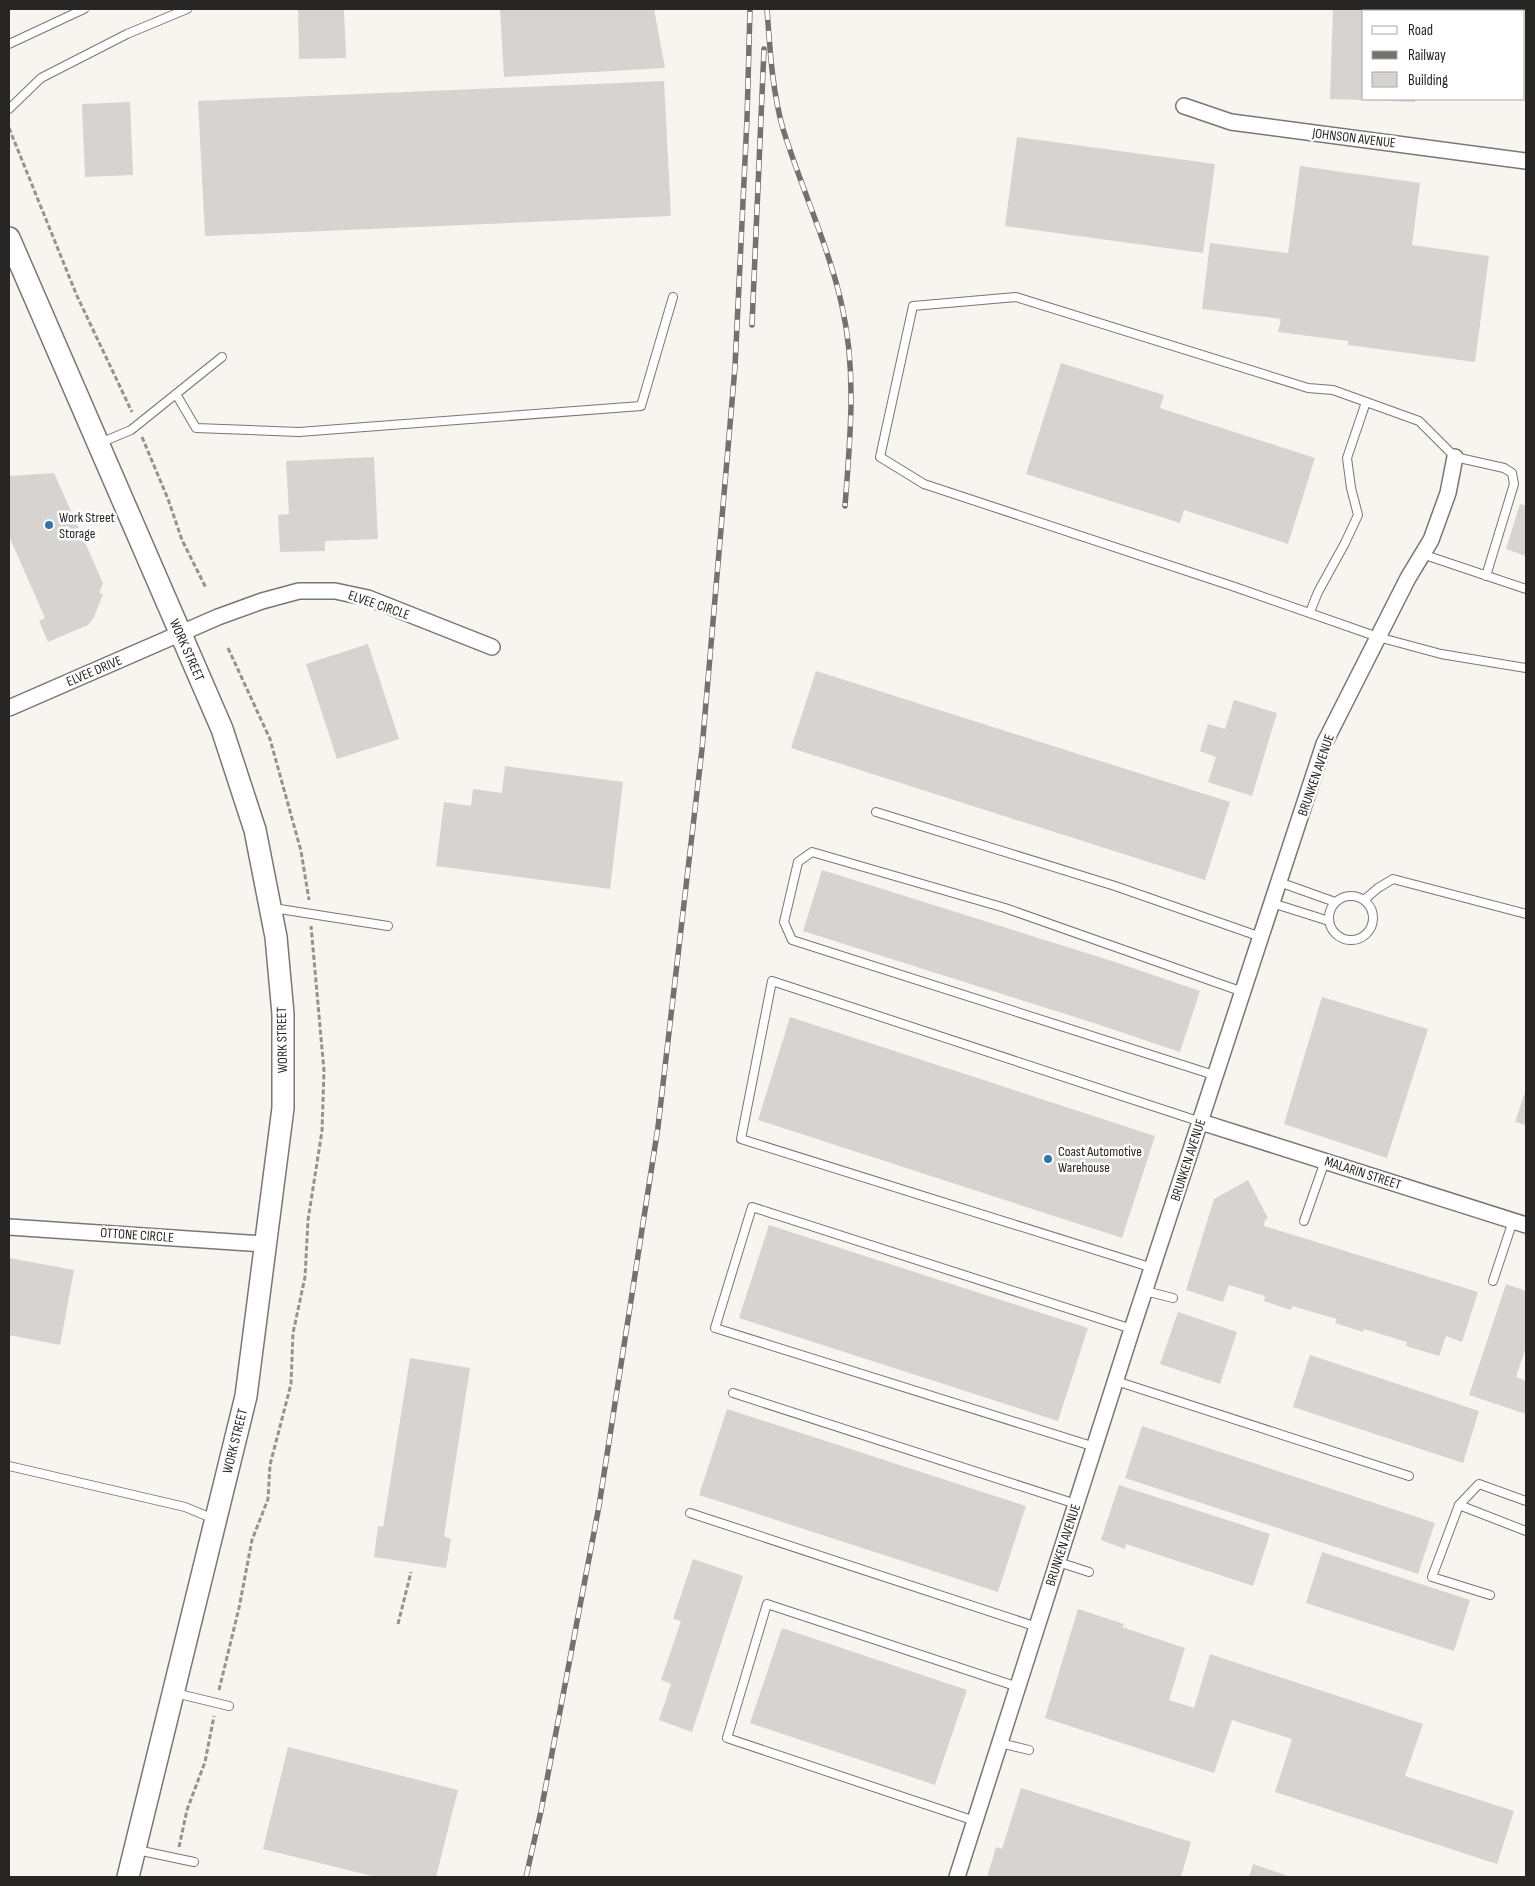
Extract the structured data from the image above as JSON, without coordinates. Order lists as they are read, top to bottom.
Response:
{
  "streets": {
    "street": [
      "JOHNSON AVENUE",
      "ELVEE CIRCLE",
      "WORK STREET",
      "ELVEE DRIVE",
      "BRUNKEN AVENUE",
      "MALARIN STREET",
      "OTTONE CIRCLE"
    ]
  },
  "crossings": [
    ["ELVEE CIRCLE", "WORK STREET"],
    ["ELVEE CIRCLE", "ELVEE DRIVE"],
    ["WORK STREET", "ELVEE DRIVE"],
    ["WORK STREET", "OTTONE CIRCLE"],
    ["BRUNKEN AVENUE", "MALARIN STREET"]
  ],
  "places": ["Work Street Storage", "Coast Automotive Warehouse"],
  "legend": ["Road", "Railway", "Building"]
}
